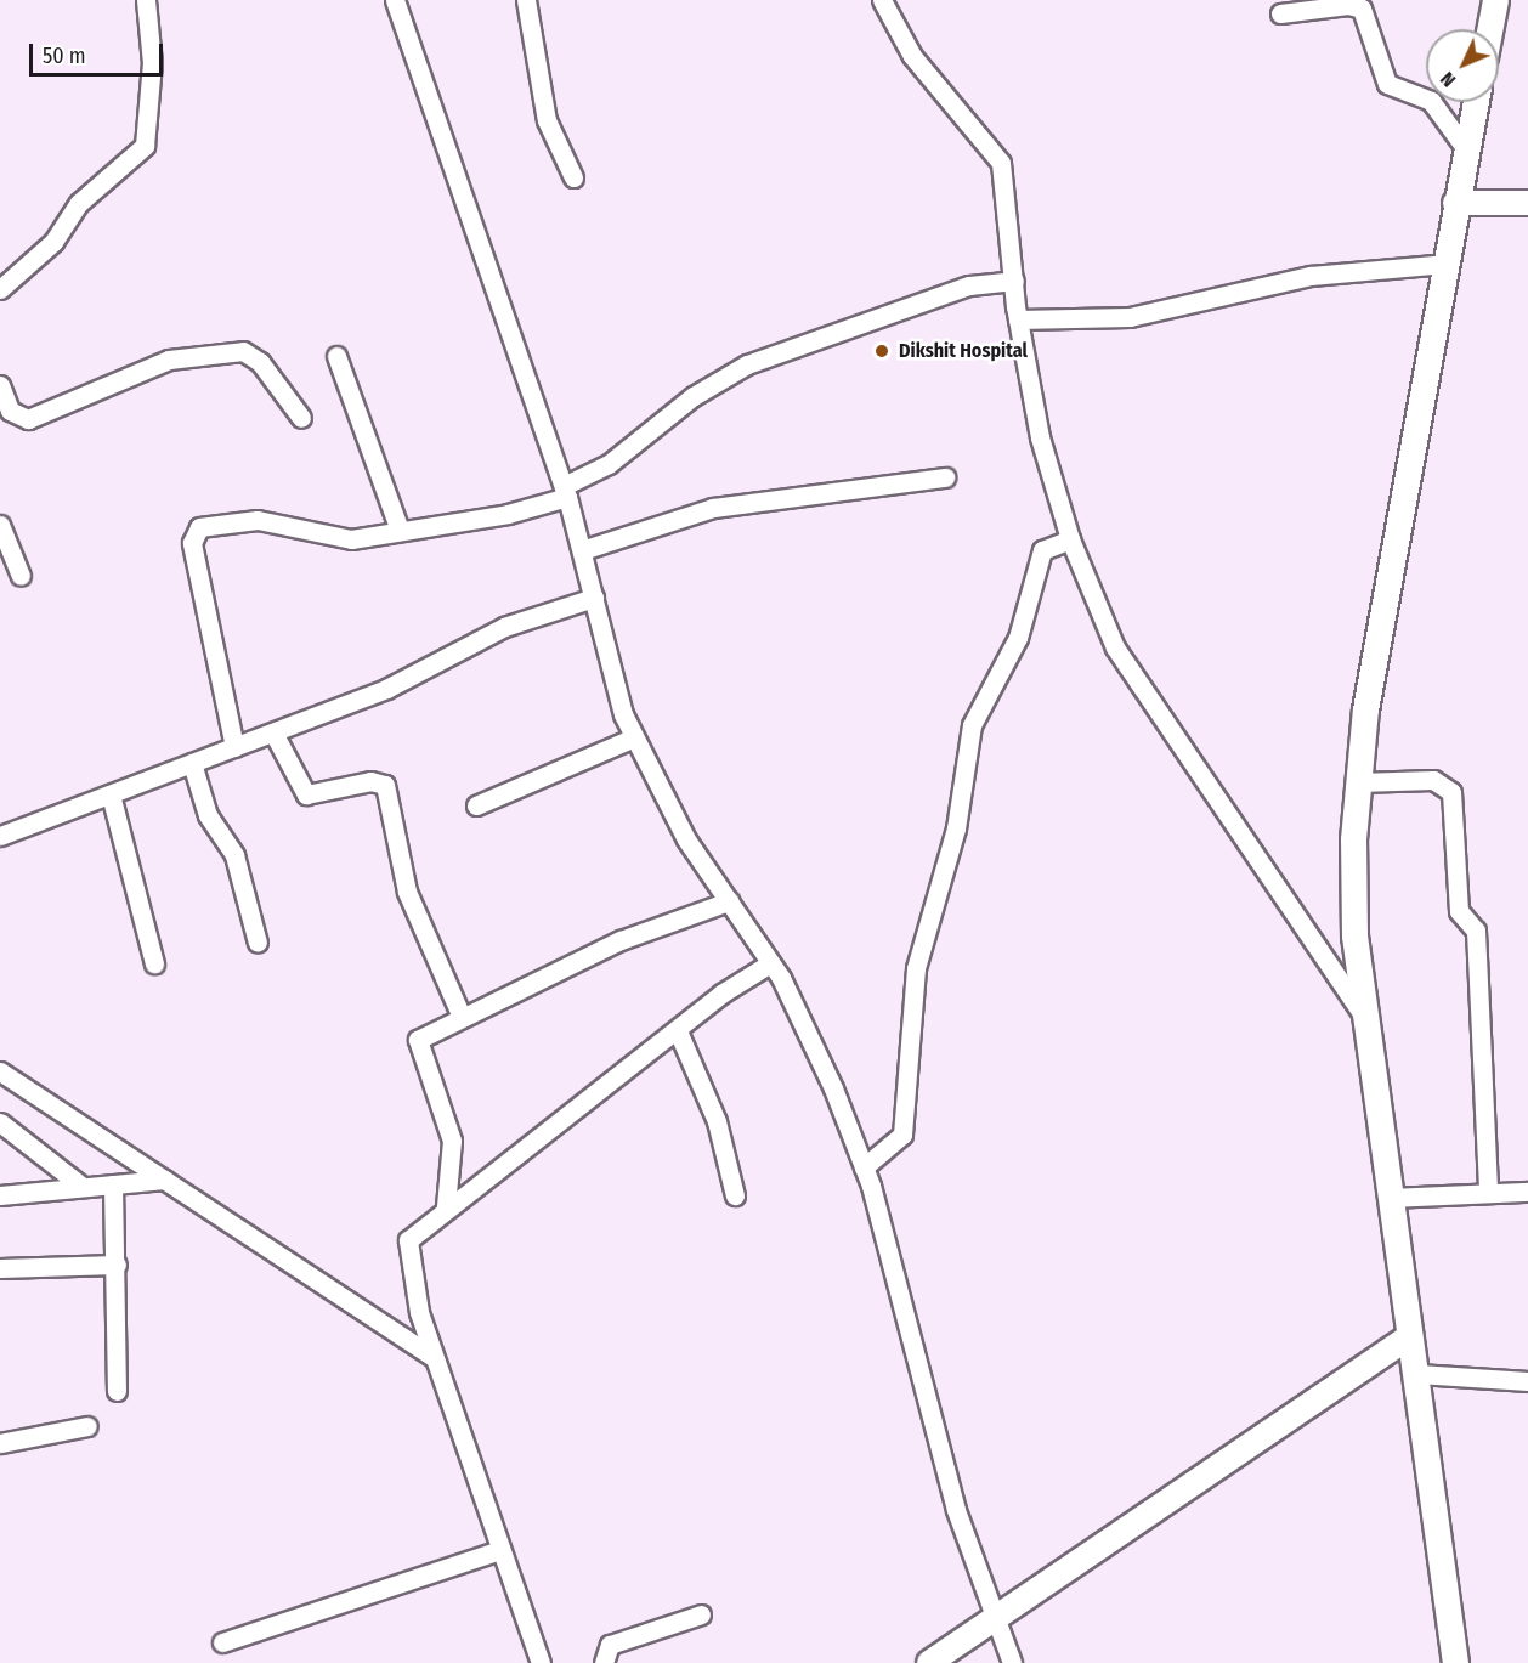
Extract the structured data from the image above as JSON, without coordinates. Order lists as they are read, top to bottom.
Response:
{
  "places": ["Dikshit Hospital"],
  "scale_bar": "50 m",
  "north": "bottom left"
}
